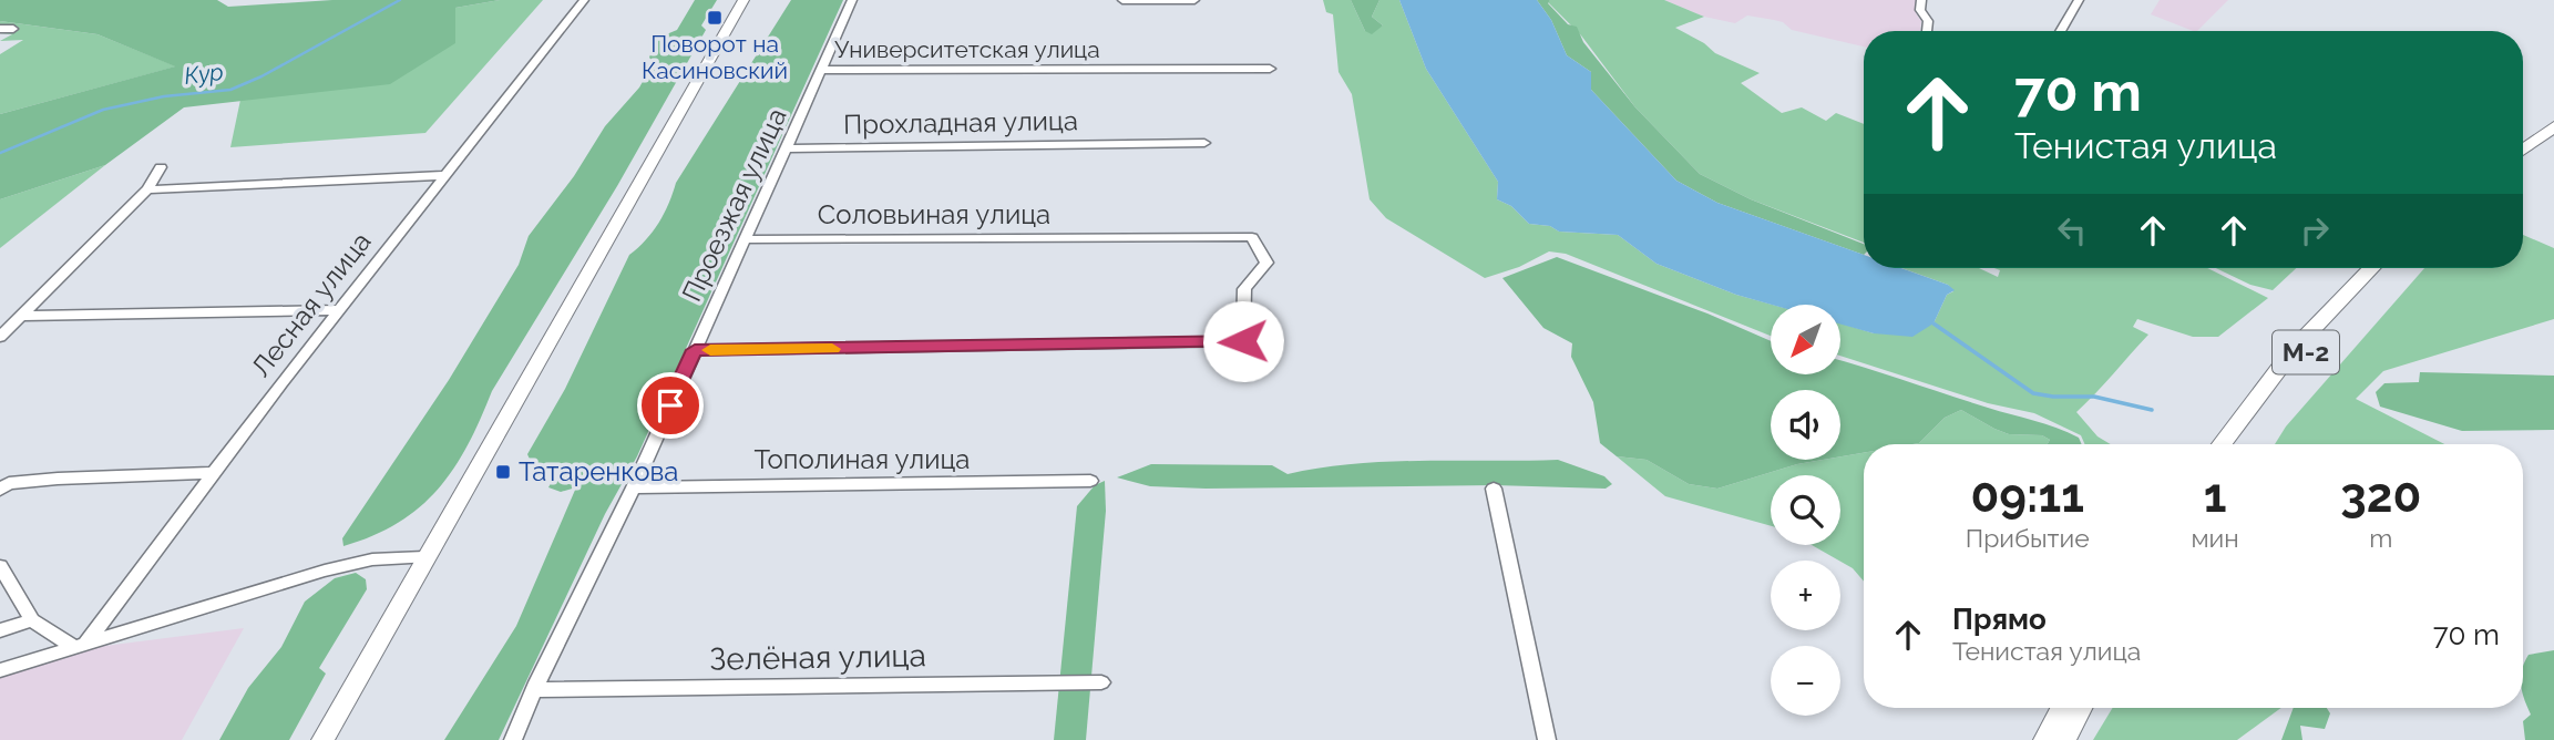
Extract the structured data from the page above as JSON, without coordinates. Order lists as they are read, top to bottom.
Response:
{
  "streets": {
    "highway": ["М-2"],
    "street": [
      "Университетская улица",
      "Прохладная улица",
      "Проезжая улица",
      "Соловьиная улица",
      "Лесная улица",
      "Тополиная улица",
      "Зелёная улица"
    ]
  },
  "crossings": [
    ["Университетская улица", "Проезжая улица"],
    ["Прохладная улица", "Проезжая улица"],
    ["Проезжая улица", "Соловьиная улица"],
    ["Проезжая улица", "Тополиная улица"],
    ["Проезжая улица", "Зелёная улица"]
  ],
  "water": ["Кур"],
  "places": {
    "transit": ["Поворот на Касиновский", "Татаренкова"]
  },
  "north": "bottom left",
  "page": {
    "turn": ["70 m", "Тенистая улица"],
    "map_buttons": ["+", "−"],
    "eta": [
      "09:11",
      "Прибытие",
      "1",
      "мин",
      "320",
      "m"
    ],
    "list": [
      {
        "name": "Прямо",
        "note": "Тенистая улица",
        "value": "70 m"
      }
    ]
  }
}
